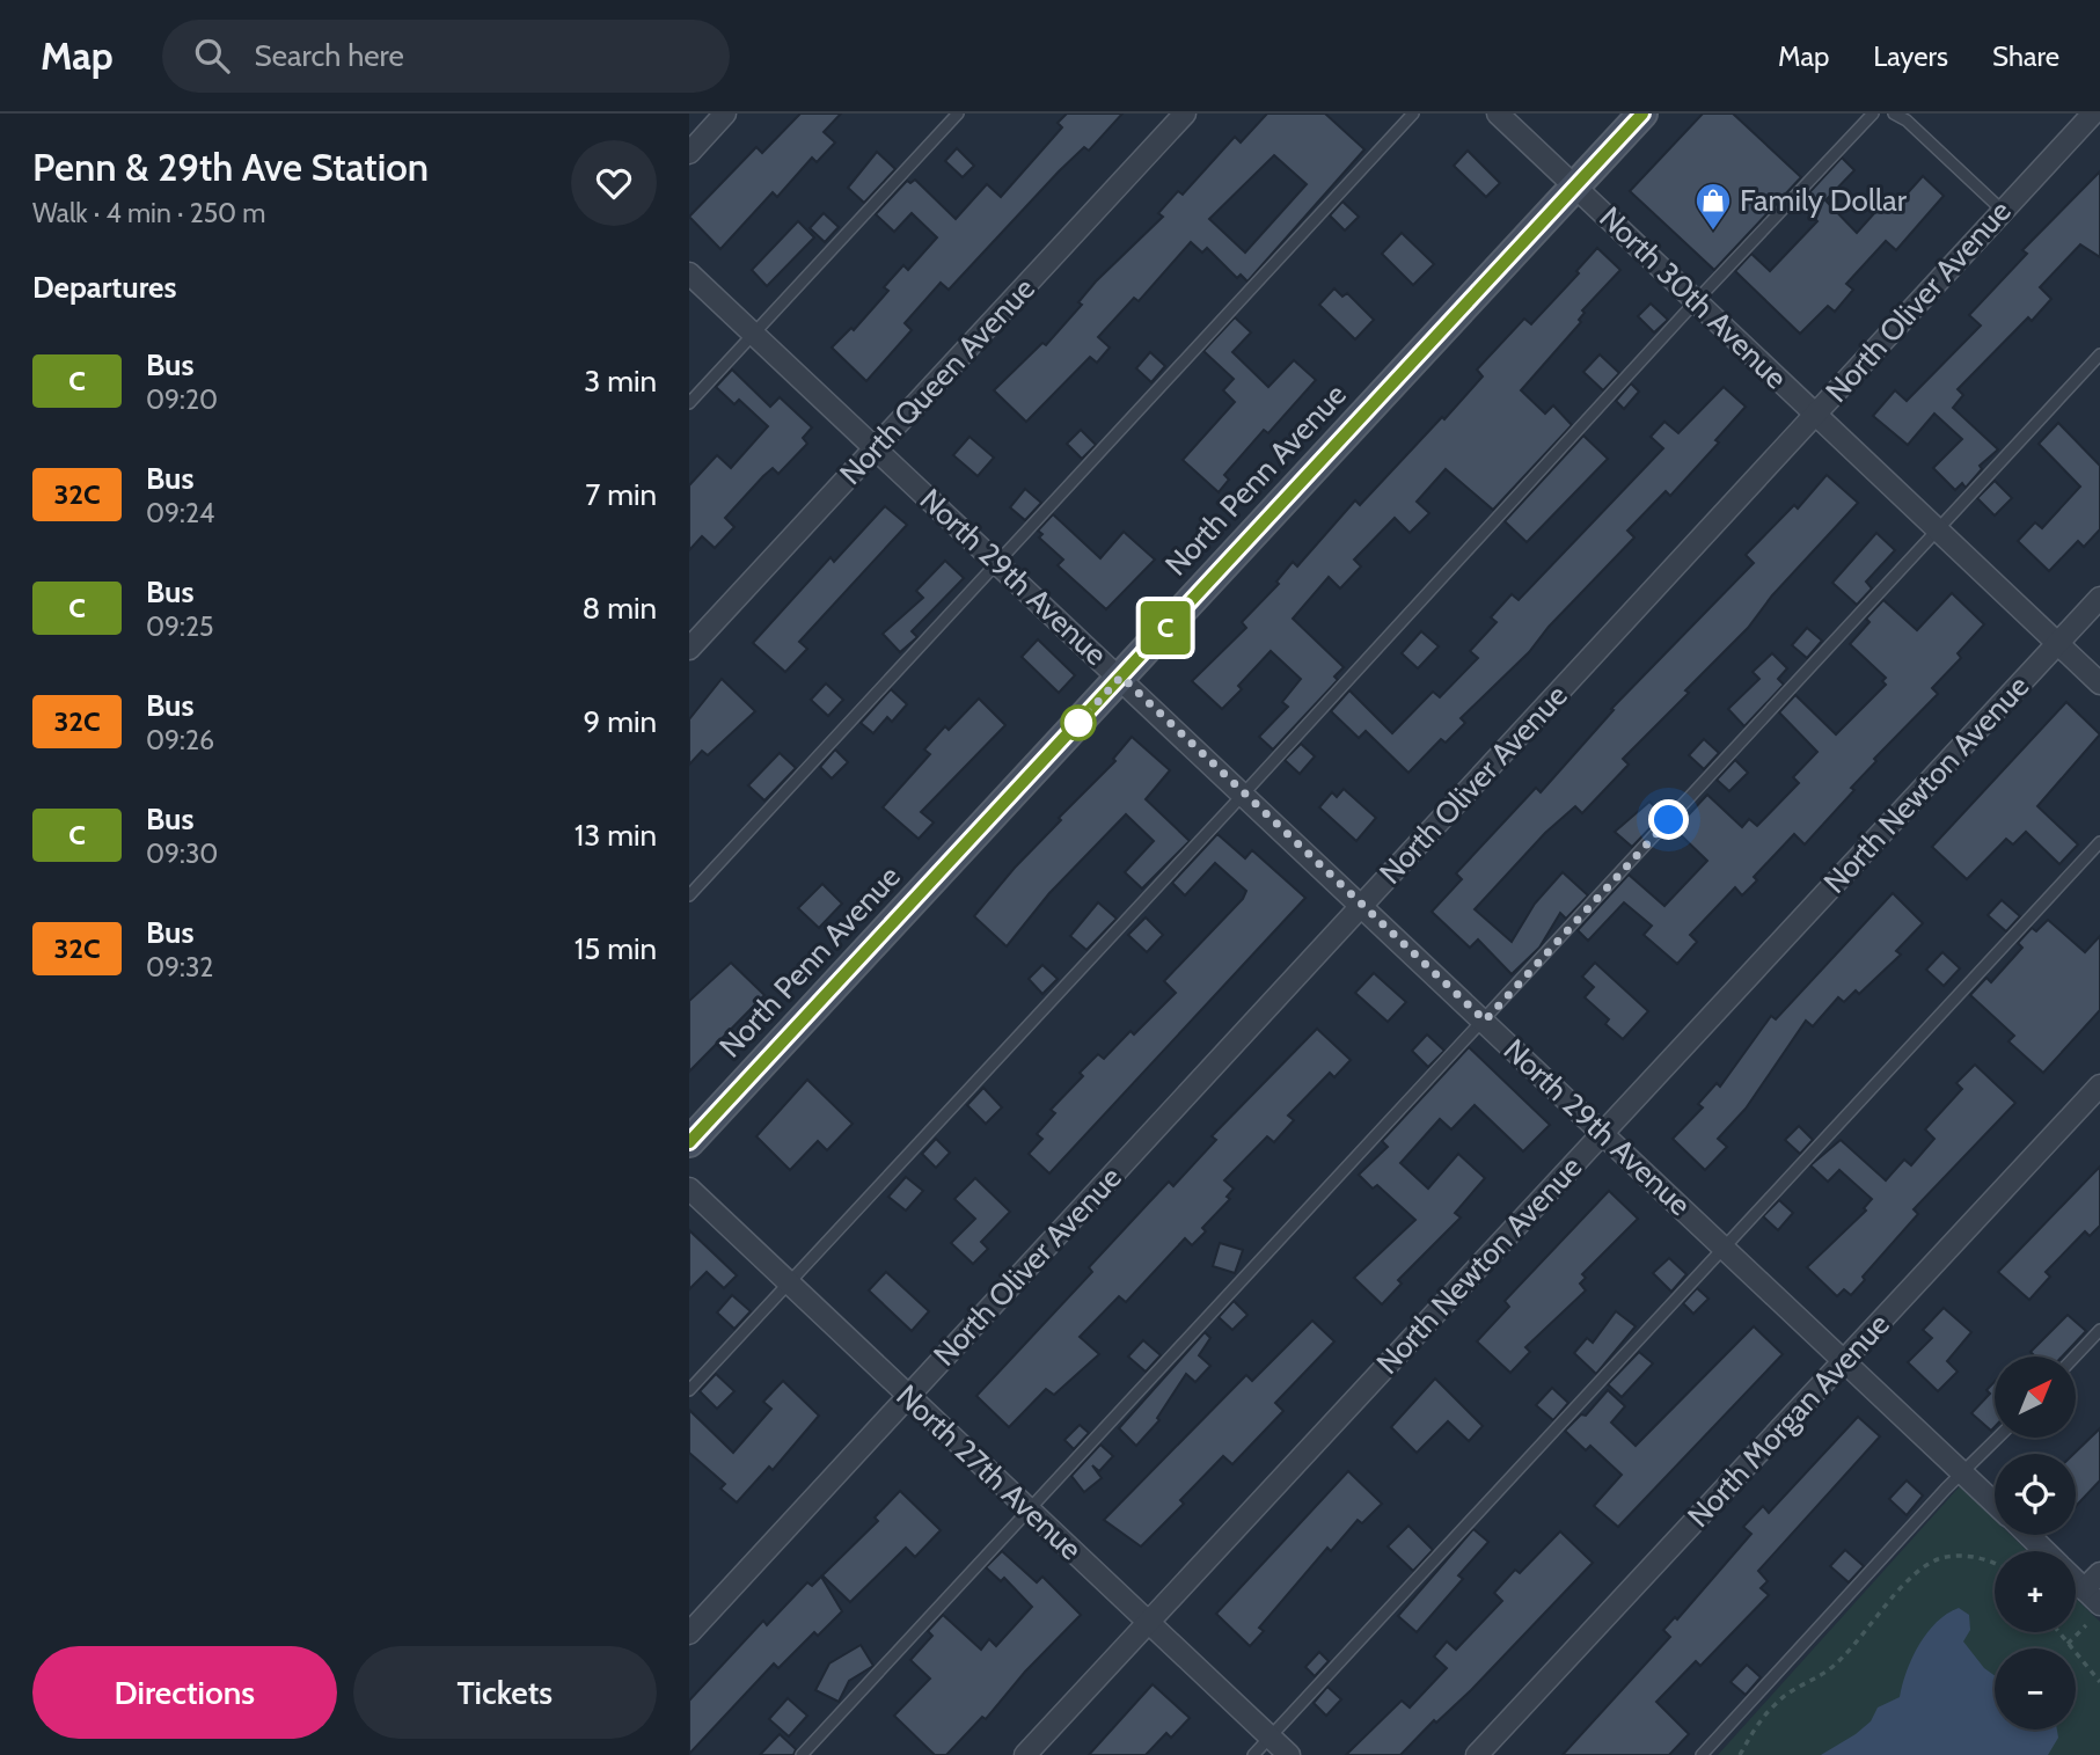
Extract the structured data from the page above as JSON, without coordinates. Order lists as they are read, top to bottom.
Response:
{
  "streets": {
    "main road": ["North Penn Avenue"],
    "street": [
      "North 30th Avenue",
      "North Oliver Avenue",
      "North Queen Avenue",
      "North 29th Avenue",
      "North Newton Avenue",
      "North Morgan Avenue",
      "North 27th Avenue"
    ]
  },
  "crossings": [
    ["North 30th Avenue", "North Oliver Avenue"],
    ["North 30th Avenue", "North Penn Avenue"],
    ["North 30th Avenue", "North Newton Avenue"],
    ["North Oliver Avenue", "North 29th Avenue"],
    ["North Oliver Avenue", "North 27th Avenue"],
    ["North Queen Avenue", "North 29th Avenue"],
    ["North Penn Avenue", "North 29th Avenue"],
    ["North 29th Avenue", "North Newton Avenue"],
    ["North 29th Avenue", "North Morgan Avenue"],
    ["North Newton Avenue", "North 27th Avenue"]
  ],
  "places": {
    "shop": ["Family Dollar"]
  },
  "lines": ["bus line C"],
  "north": "top right",
  "page": {
    "header": "Map",
    "search": "Search here",
    "nav": ["Map", "Layers", "Share"],
    "heading": [
      ["Penn & 29th Ave Station", "Walk · 4 min · 250 m"],
      "Departures"
    ],
    "on_map": "C",
    "list": [
      {
        "mark": "C",
        "name": "Bus",
        "note": "09:20",
        "value": "3 min"
      },
      {
        "mark": "32C",
        "name": "Bus",
        "note": "09:24",
        "value": "7 min"
      },
      {
        "mark": "C",
        "name": "Bus",
        "note": "09:25",
        "value": "8 min"
      },
      {
        "mark": "32C",
        "name": "Bus",
        "note": "09:26",
        "value": "9 min"
      },
      {
        "mark": "C",
        "name": "Bus",
        "note": "09:30",
        "value": "13 min"
      },
      {
        "mark": "32C",
        "name": "Bus",
        "note": "09:32",
        "value": "15 min"
      }
    ],
    "map_buttons": ["+", "−"],
    "buttons": ["Directions", "Tickets"]
  }
}
